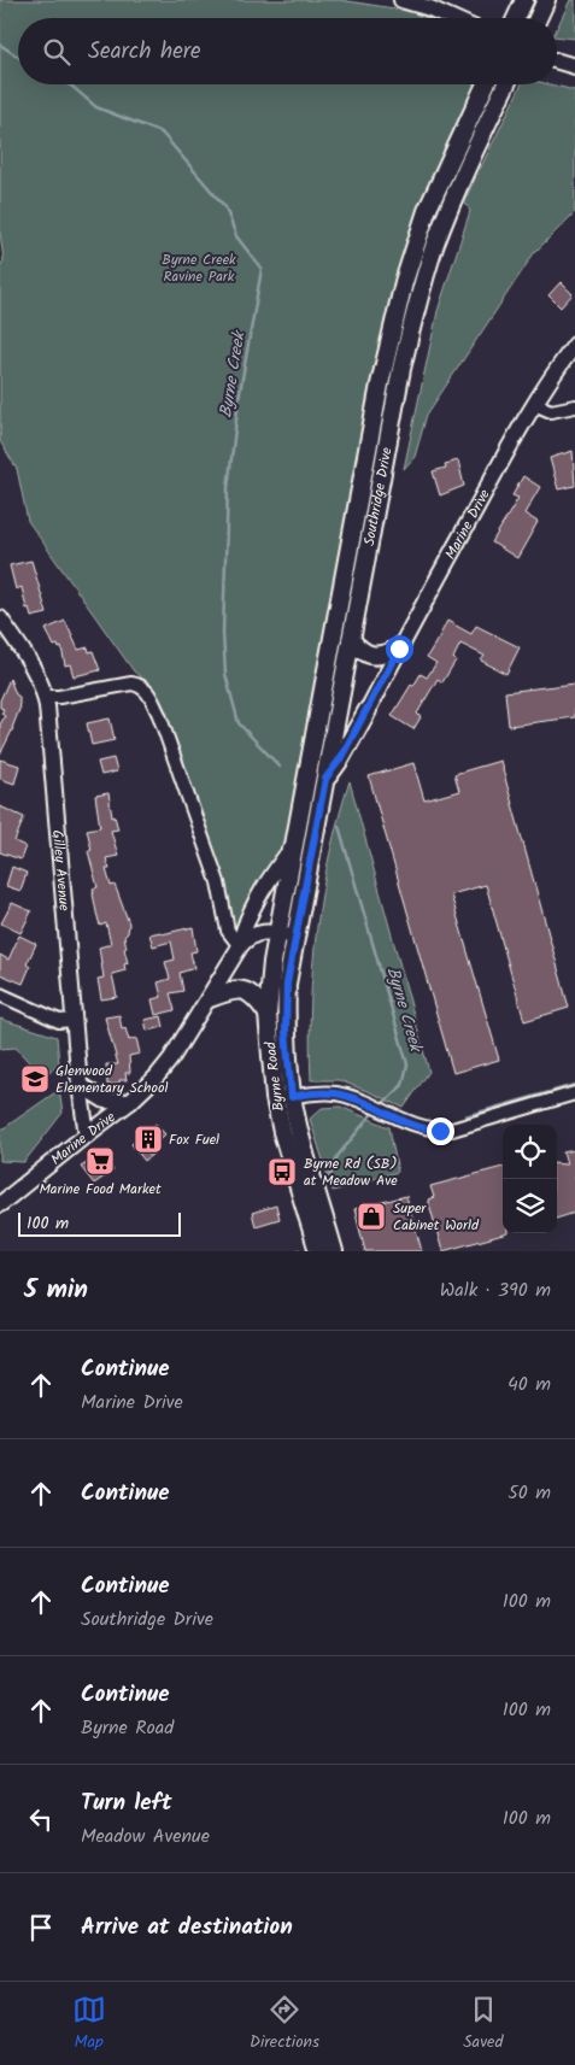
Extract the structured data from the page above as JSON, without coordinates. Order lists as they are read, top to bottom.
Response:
{
  "streets": {
    "main road": ["Southridge Drive", "Byrne Road"],
    "street": ["Marine Drive", "Gilley Avenue"]
  },
  "crossings": [
    ["Southridge Drive", "Marine Drive"],
    ["Southridge Drive", "Byrne Road"],
    ["Marine Drive", "Gilley Avenue"]
  ],
  "water": ["Byrne Creek"],
  "parks": ["Byrne Creek Ravine Park"],
  "places": {
    "school or university": ["Glenwood Elementary School"],
    "building": ["Fox Fuel"],
    "supermarket": ["Marine Food Market"],
    "bus stop": ["Byrne Rd (SB) at Meadow Ave"],
    "shop": ["Super Cabinet World"]
  },
  "scale_bar": "100 m",
  "page": {
    "search": "Search here",
    "scale": "100 m",
    "heading": ["5 min", "Walk · 390 m"],
    "list": [
      ["Continue", "Marine Drive", "40 m"],
      ["Continue", "50 m"],
      ["Continue", "Southridge Drive", "100 m"],
      ["Continue", "Byrne Road", "100 m"],
      ["Turn left", "Meadow Avenue", "100 m"],
      "Arrive at destination"
    ],
    "nav": ["Map", "Directions", "Saved"]
  }
}
